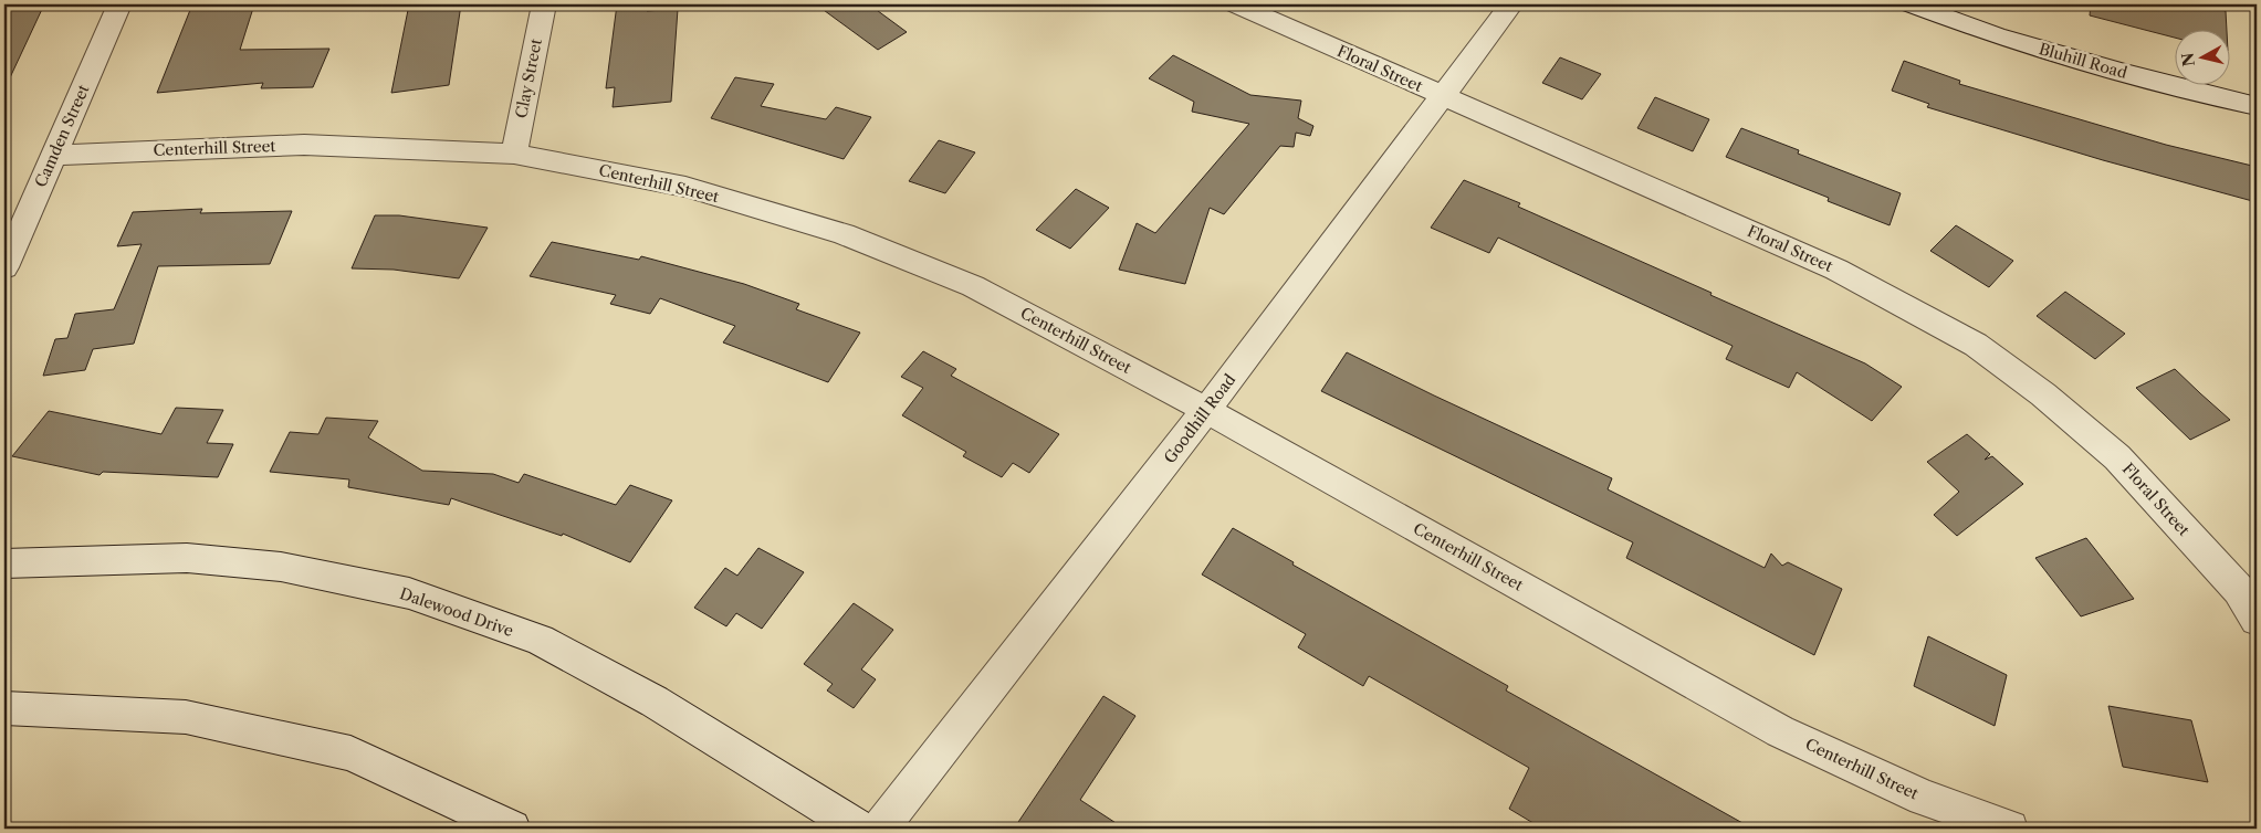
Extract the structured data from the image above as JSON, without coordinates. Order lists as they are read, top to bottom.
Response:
{
  "streets": {
    "street": [
      "Bluhill Road",
      "Floral Street",
      "Clay Street",
      "Camden Street",
      "Centerhill Street",
      "Goodhill Road",
      "Dalewood Drive"
    ]
  },
  "crossings": [
    ["Floral Street", "Goodhill Road"],
    ["Clay Street", "Centerhill Street"],
    ["Camden Street", "Centerhill Street"],
    ["Centerhill Street", "Goodhill Road"]
  ],
  "north": "left"
}
